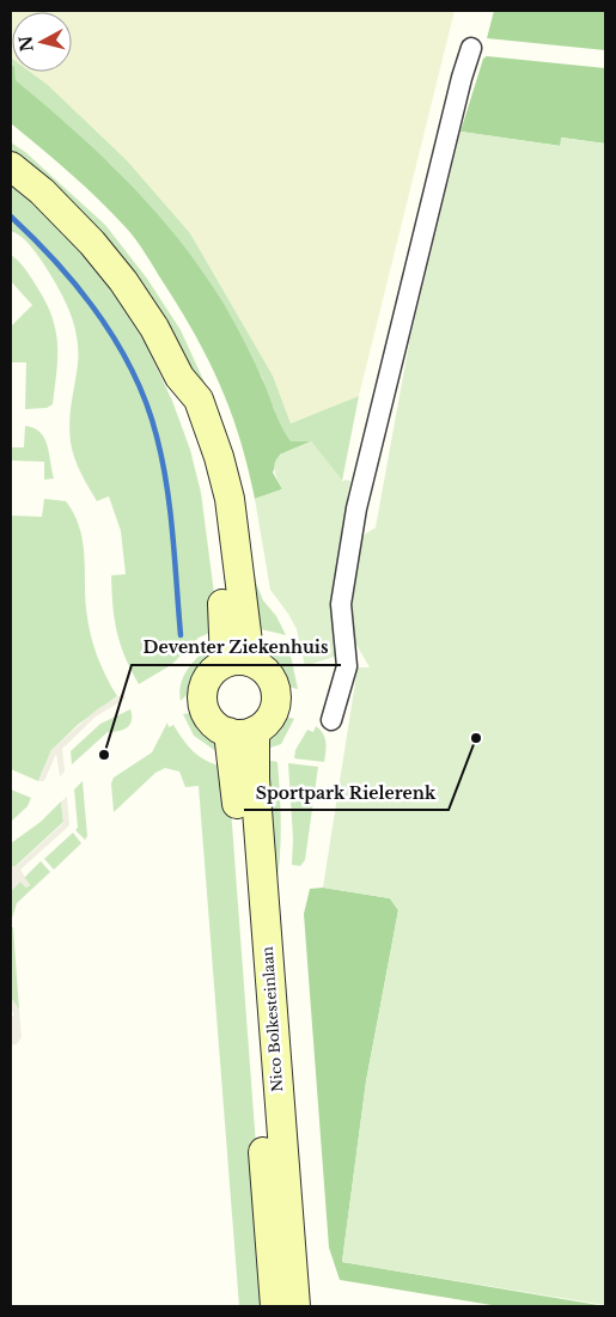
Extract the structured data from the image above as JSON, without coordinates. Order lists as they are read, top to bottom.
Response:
{
  "streets": {
    "street": ["Nico Bolkesteinlaan"]
  },
  "places": ["Sportpark Rielerenk", "Deventer Ziekenhuis"],
  "north": "left"
}
